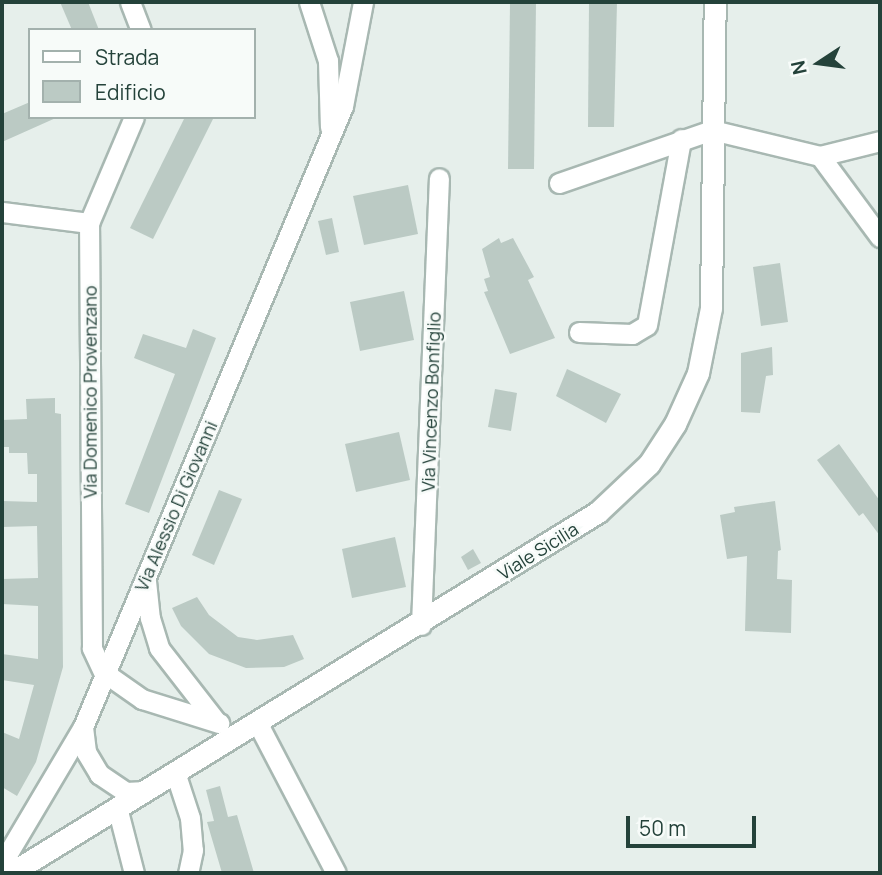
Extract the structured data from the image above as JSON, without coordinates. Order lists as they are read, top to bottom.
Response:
{
  "streets": {
    "street": [
      "Via Domenico Provenzano",
      "Via Vincenzo Bonfiglio",
      "Via Alessio Di Giovanni",
      "Viale Sicilia"
    ]
  },
  "crossings": [
    ["Via Domenico Provenzano", "Via Alessio Di Giovanni"],
    ["Via Vincenzo Bonfiglio", "Viale Sicilia"],
    ["Via Alessio Di Giovanni", "Viale Sicilia"]
  ],
  "legend": ["Strada", "Edificio"],
  "scale_bar": "50 m",
  "north": "left"
}
